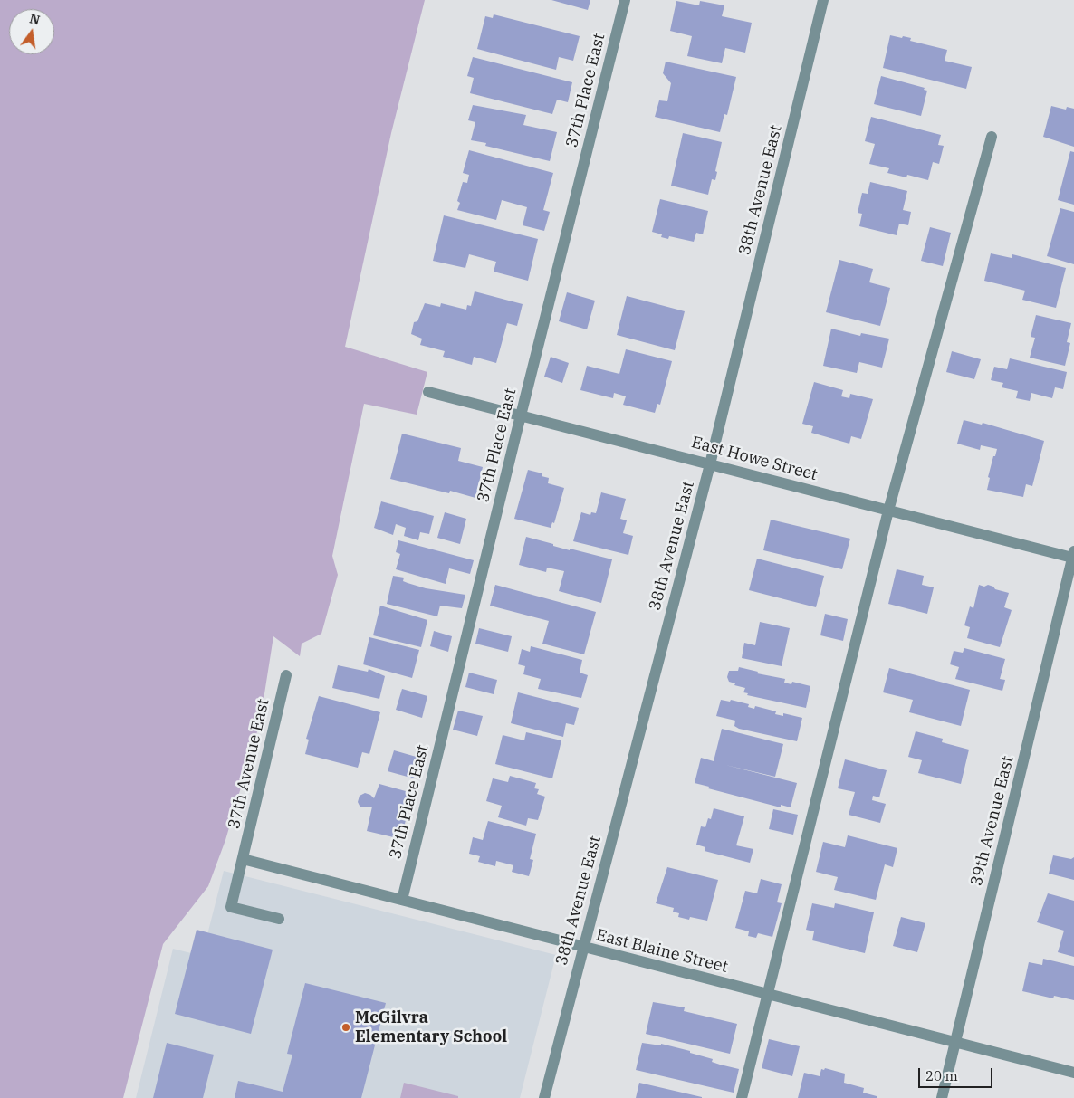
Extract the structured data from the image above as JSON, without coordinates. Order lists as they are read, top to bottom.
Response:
{
  "streets": {
    "street": [
      "37th Place East",
      "38th Avenue East",
      "East Howe Street",
      "37th Avenue East",
      "39th Avenue East",
      "East Blaine Street"
    ]
  },
  "crossings": [
    ["37th Place East", "East Howe Street"],
    ["37th Place East", "East Blaine Street"],
    ["38th Avenue East", "East Howe Street"],
    ["38th Avenue East", "East Blaine Street"],
    ["East Howe Street", "39th Avenue East"],
    ["37th Avenue East", "East Blaine Street"],
    ["39th Avenue East", "East Blaine Street"]
  ],
  "places": ["McGilvra Elementary School"],
  "scale_bar": "20 m",
  "north": "top"
}
